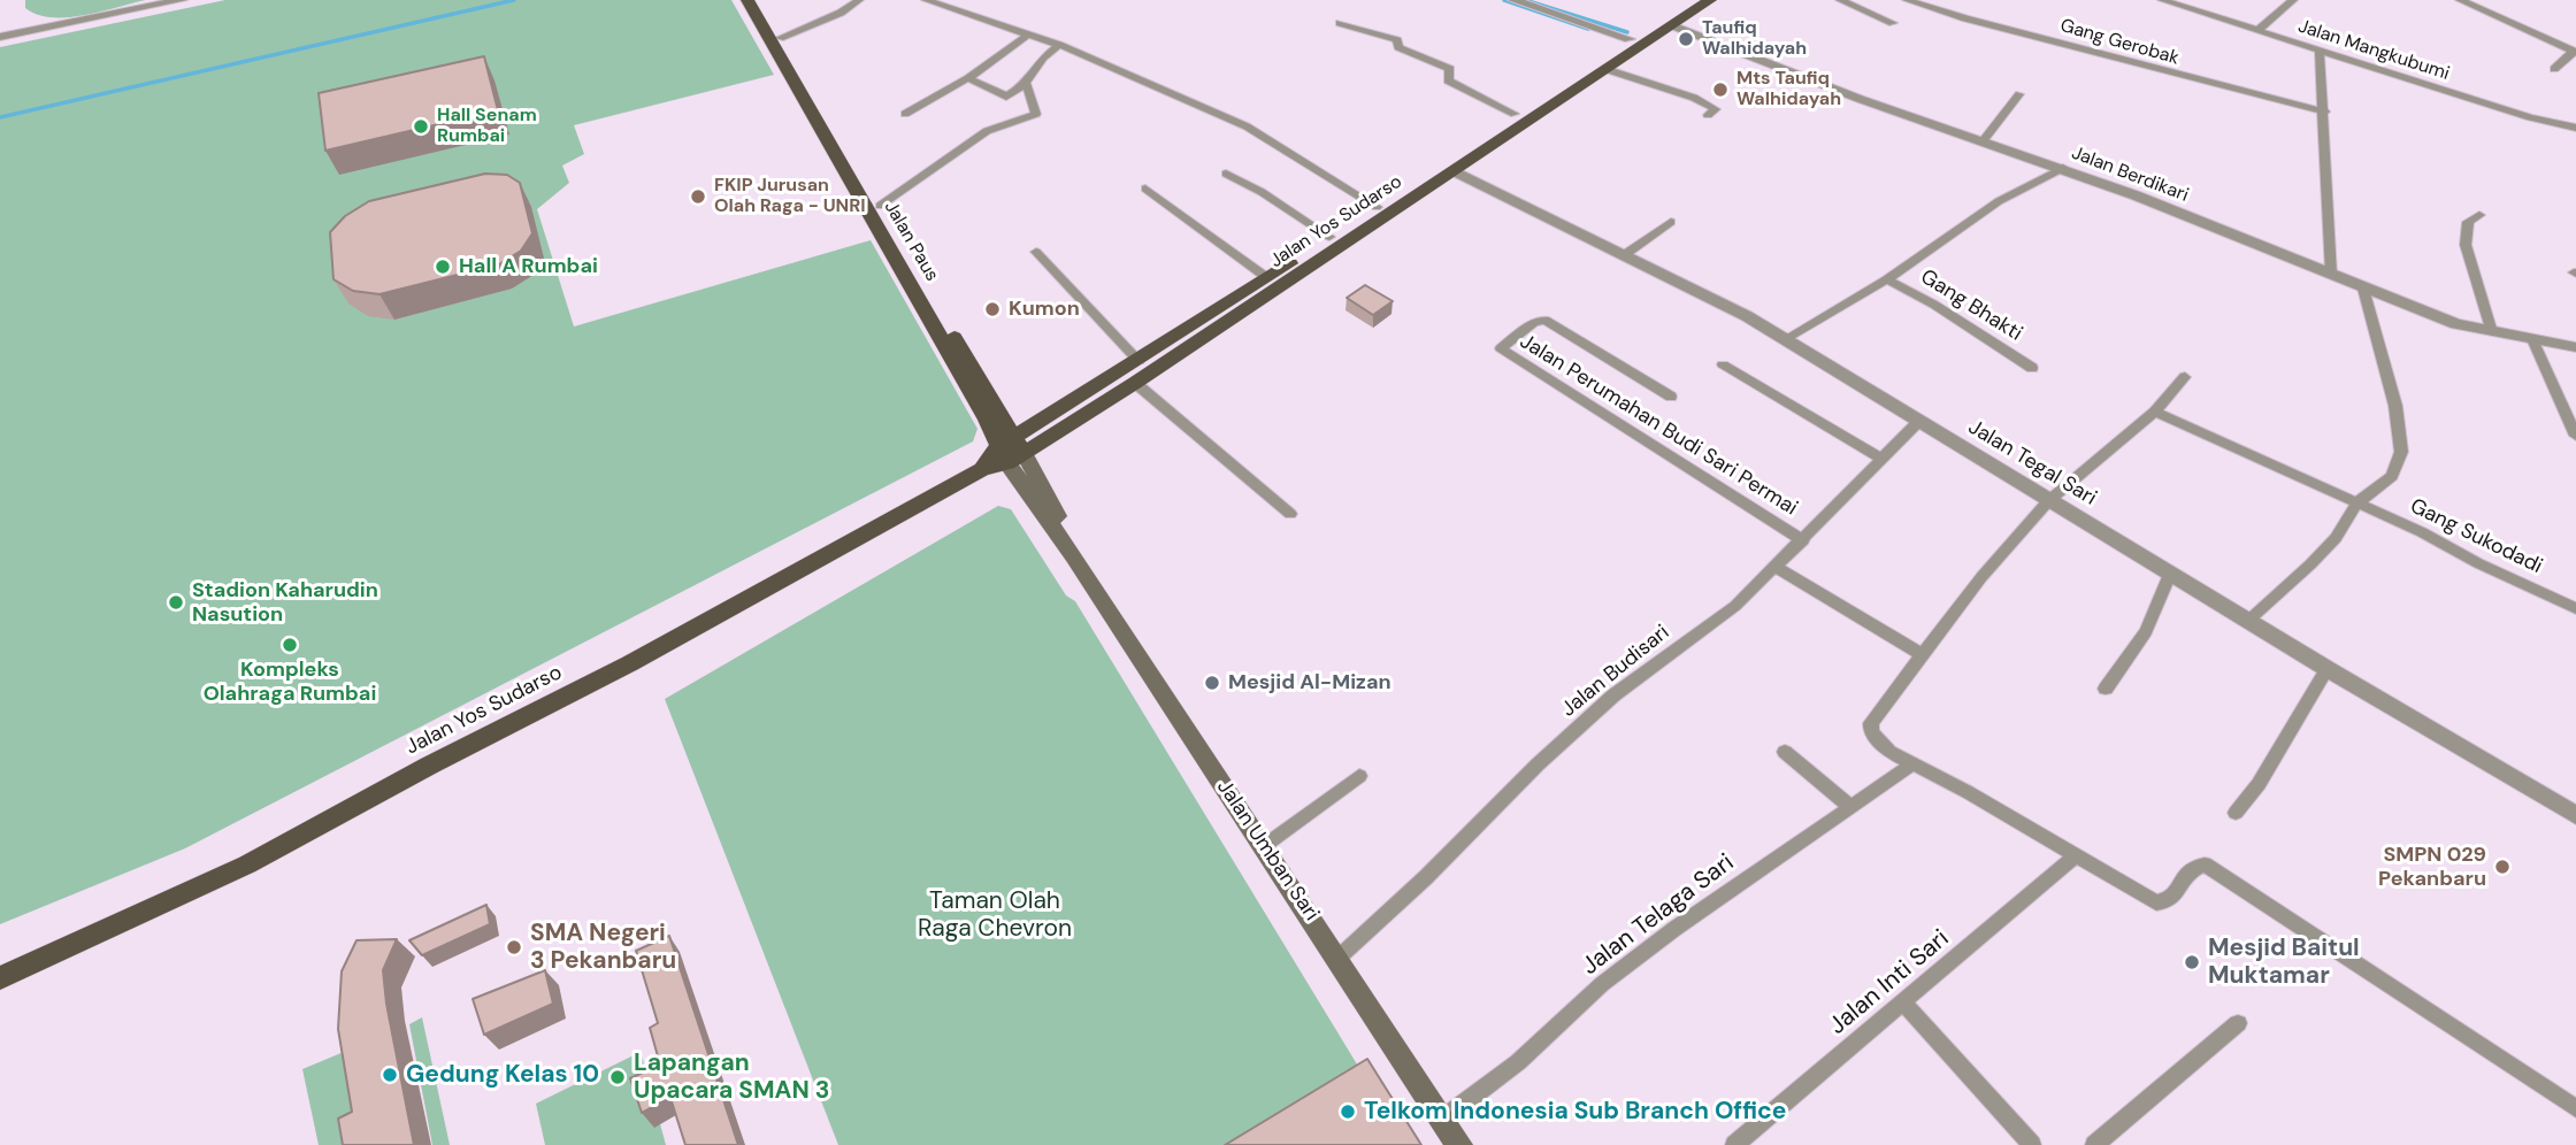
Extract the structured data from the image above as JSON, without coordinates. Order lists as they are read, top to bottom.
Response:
{
  "streets": {
    "main road": ["Jalan Yos Sudarso", "Jalan Paus", "Jalan Umban Sari"],
    "street": [
      "Gang Gerobak",
      "Jalan Mangkubumi",
      "Jalan Berdikari",
      "Gang Bhakti",
      "Jalan Perumahan Budi Sari Permai",
      "Jalan Tegal Sari",
      "Gang Sukodadi",
      "Jalan Budisari",
      "Jalan Telaga Sari",
      "Jalan Inti Sari"
    ]
  },
  "crossings": [
    ["Jalan Berdikari", "Jalan Yos Sudarso"],
    ["Jalan Yos Sudarso", "Jalan Paus"],
    ["Jalan Yos Sudarso", "Jalan Tegal Sari"],
    ["Jalan Yos Sudarso", "Jalan Umban Sari"],
    ["Jalan Paus", "Jalan Umban Sari"],
    ["Jalan Perumahan Budi Sari Permai", "Jalan Budisari"],
    ["Jalan Tegal Sari", "Jalan Budisari"],
    ["Jalan Budisari", "Jalan Umban Sari"],
    ["Jalan Umban Sari", "Jalan Telaga Sari"]
  ],
  "parks": ["Taman Olah Raga Chevron"],
  "places": [
    "Taufiq Walhidayah",
    "Mts Taufiq Walhidayah",
    "Hall Senam Rumbai",
    "FKIP Jurusan Olah Raga - UNRI",
    "Hall A Rumbai",
    "Kumon",
    "Stadion Kaharudin Nasution",
    "Kompleks Olahraga Rumbai",
    "Mesjid Al-Mizan",
    "SMPN 029 Pekanbaru",
    "SMA Negeri 3 Pekanbaru",
    "Mesjid Baitul Muktamar",
    "Gedung Kelas 10",
    "Lapangan Upacara SMAN 3",
    "Telkom Indonesia Sub Branch Office"
  ]
}
